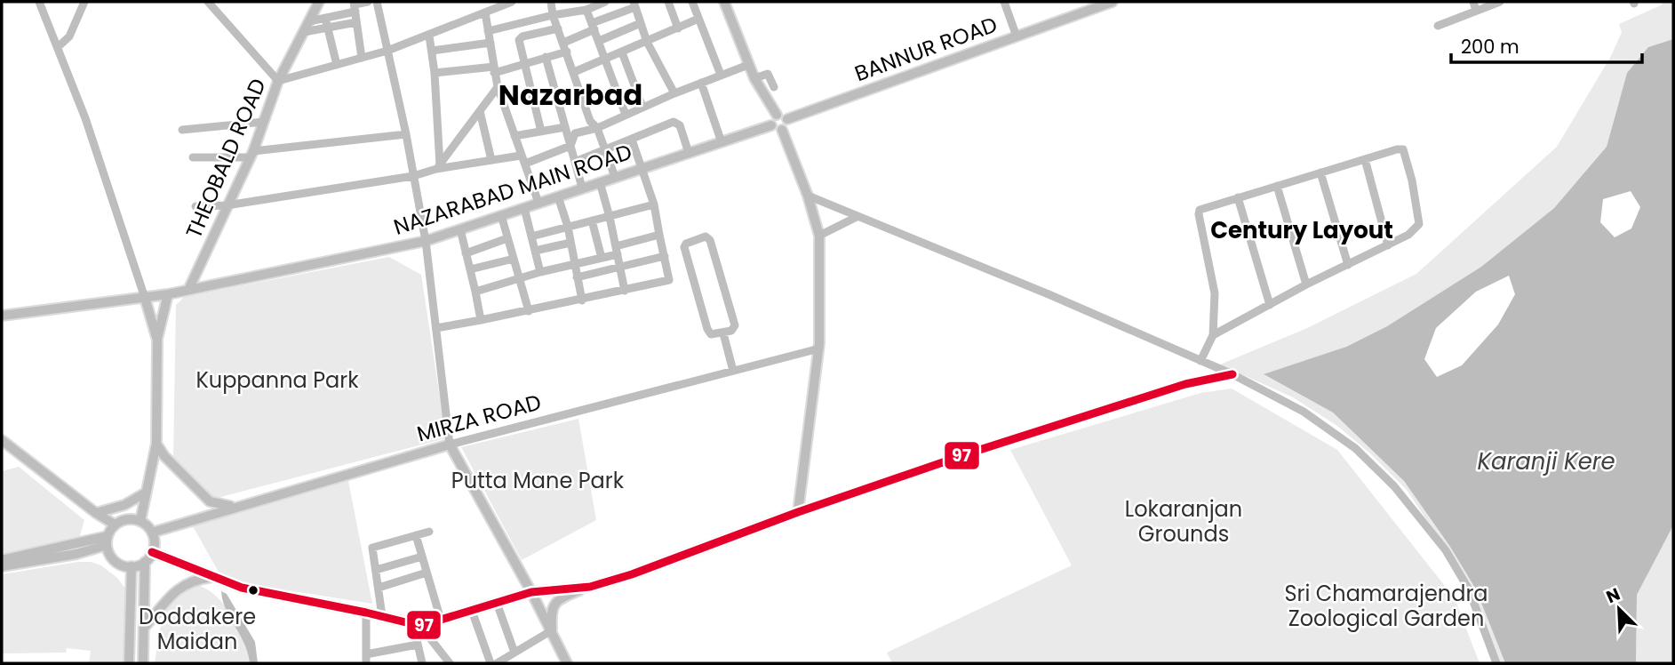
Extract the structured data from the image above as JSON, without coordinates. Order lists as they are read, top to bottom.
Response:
{
  "streets": {
    "main road": [
      "BANNUR ROAD",
      "THEOBALD ROAD",
      "NAZARABAD MAIN ROAD",
      "MIRZA ROAD"
    ]
  },
  "crossings": [
    ["BANNUR ROAD", "NAZARABAD MAIN ROAD"],
    ["THEOBALD ROAD", "NAZARABAD MAIN ROAD"]
  ],
  "districts": ["Nazarbad", "Century Layout"],
  "water": ["Karanji Kere"],
  "parks": [
    "Kuppanna Park",
    "Putta Mane Park",
    "Lokaranjan Grounds",
    "Sri Chamarajendra Zoological Garden",
    "Doddakere Maidan"
  ],
  "lines": ["transit line 97"],
  "scale_bar": "200 m",
  "north": "top left"
}
